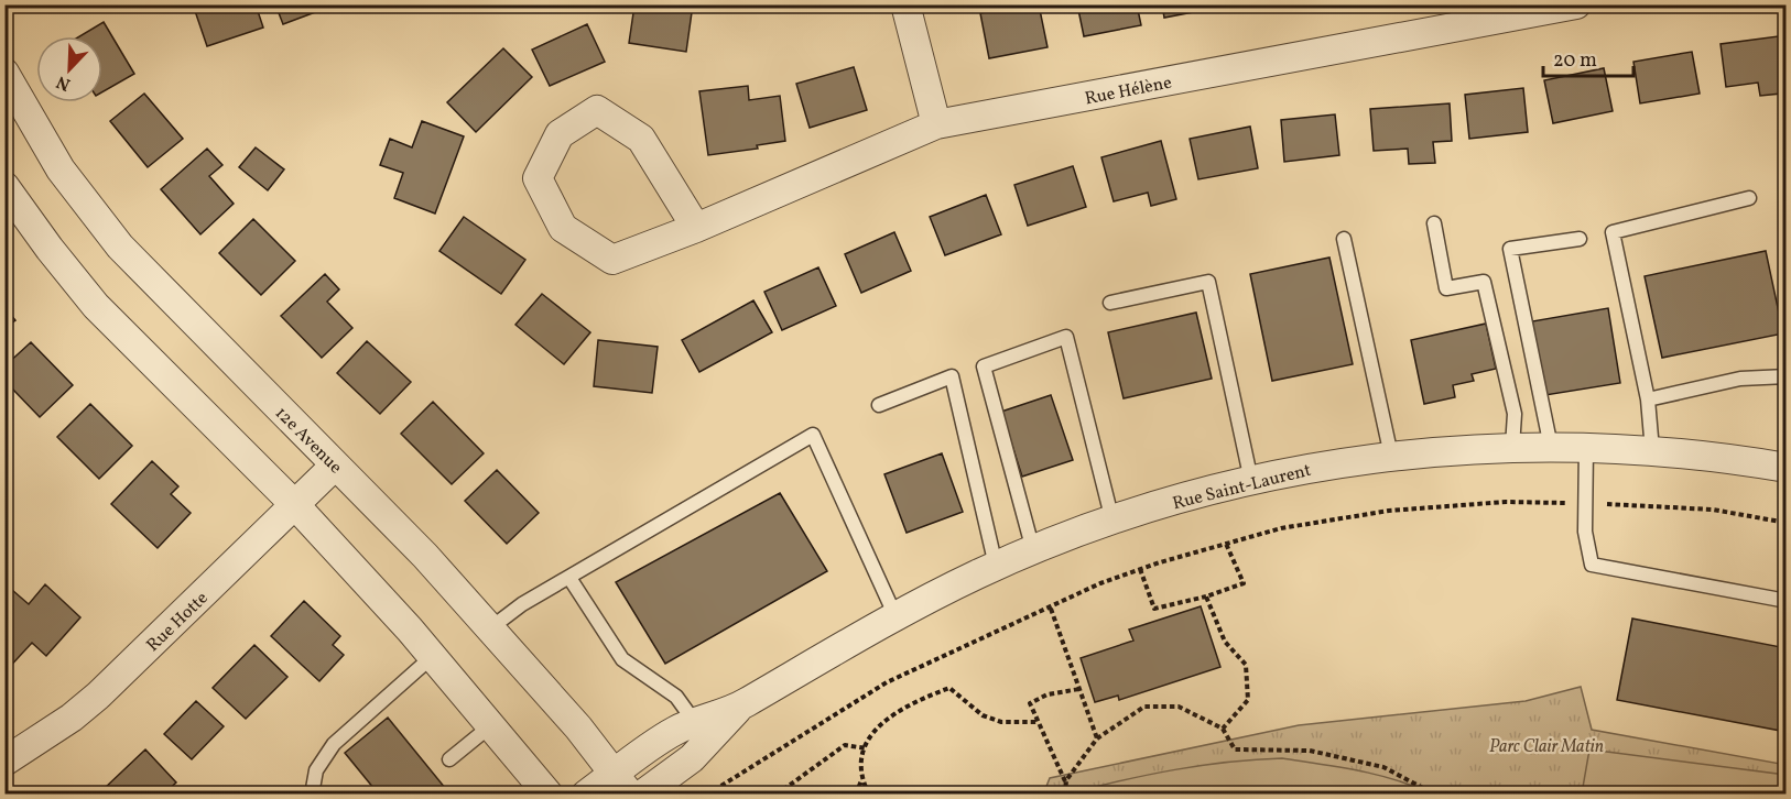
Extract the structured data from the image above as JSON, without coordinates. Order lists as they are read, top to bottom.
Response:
{
  "streets": {
    "street": [
      "Rue Hélène",
      "12e Avenue",
      "Rue Saint-Laurent",
      "Rue Hotte"
    ]
  },
  "crossings": [
    ["12e Avenue", "Rue Saint-Laurent"],
    ["12e Avenue", "Rue Hotte"]
  ],
  "parks": ["Parc Clair Matin"],
  "scale_bar": "20 m",
  "north": "bottom left"
}
